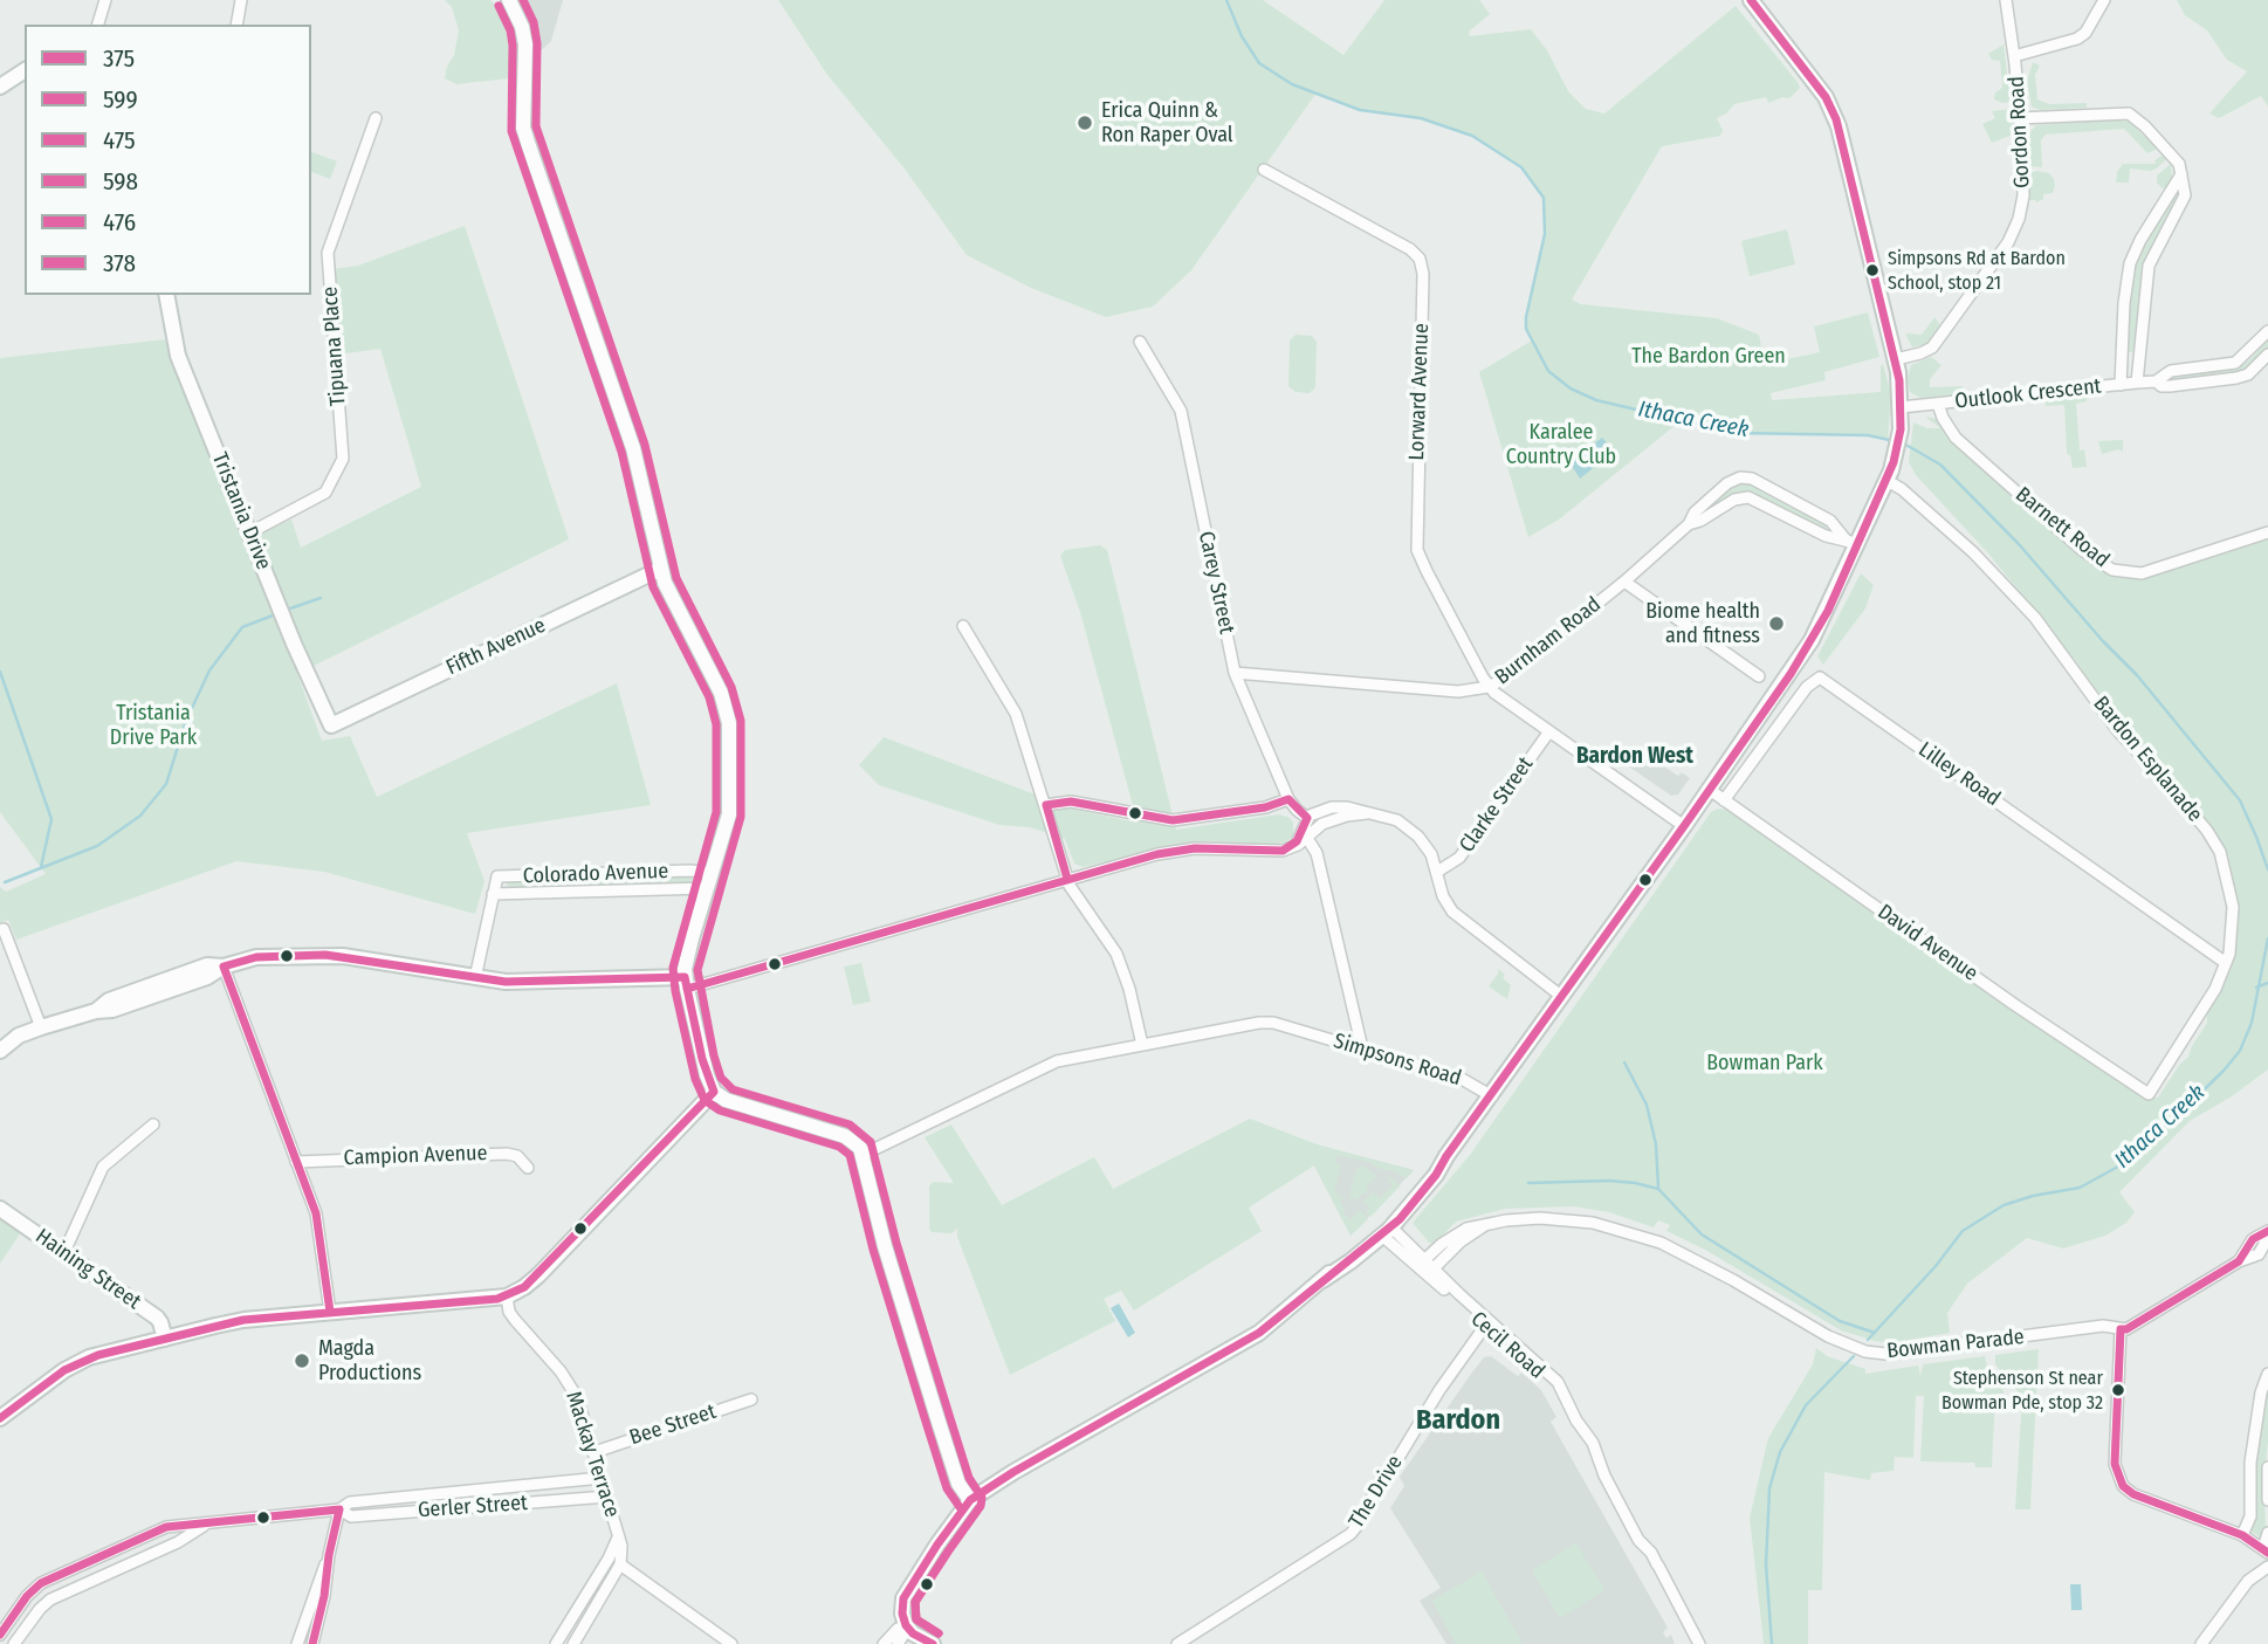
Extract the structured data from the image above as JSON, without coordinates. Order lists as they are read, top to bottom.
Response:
{
  "streets": {
    "main road": ["Tristania Drive", "Fifth Avenue", "Haining Street"],
    "street": [
      "Gordon Road",
      "Tipuana Place",
      "Lorward Avenue",
      "Outlook Crescent",
      "Barnett Road",
      "Carey Street",
      "Burnham Road",
      "Bardon Esplanade",
      "Lilley Road",
      "Clarke Street",
      "Colorado Avenue",
      "David Avenue",
      "Simpsons Road",
      "Campion Avenue",
      "Bowman Parade",
      "Cecil Road",
      "Bee Street",
      "Mackay Terrace",
      "The Drive",
      "Gerler Street"
    ]
  },
  "crossings": [
    ["Tipuana Place", "Tristania Drive"],
    ["Lorward Avenue", "Burnham Road"],
    ["Outlook Crescent", "Barnett Road"],
    ["Tristania Drive", "Fifth Avenue"],
    ["Carey Street", "Burnham Road"],
    ["Bardon Esplanade", "Lilley Road"],
    ["Bardon Esplanade", "David Avenue"],
    ["Lilley Road", "David Avenue"],
    ["Bowman Parade", "Cecil Road"],
    ["Cecil Road", "The Drive"],
    ["Bee Street", "Mackay Terrace"],
    ["Mackay Terrace", "Gerler Street"]
  ],
  "districts": ["Bardon West", "Bardon"],
  "water": ["Ithaca Creek"],
  "parks": [
    "The Bardon Green",
    "Karalee Country Club",
    "Tristania Drive Park",
    "Bowman Park"
  ],
  "places": [
    "Erica Quinn & Ron Raper Oval",
    "Simpsons Rd at Bardon School, stop 21",
    "Biome health and fitness",
    "Magda Productions",
    "Stephenson St near Bowman Pde, stop 32"
  ],
  "lines": [
    "transit line 375",
    "transit line 598",
    "transit line 599",
    "transit line 475",
    "transit line 378",
    "transit line 476"
  ],
  "legend": [
    "375",
    "599",
    "475",
    "598",
    "476",
    "378"
  ]
}
